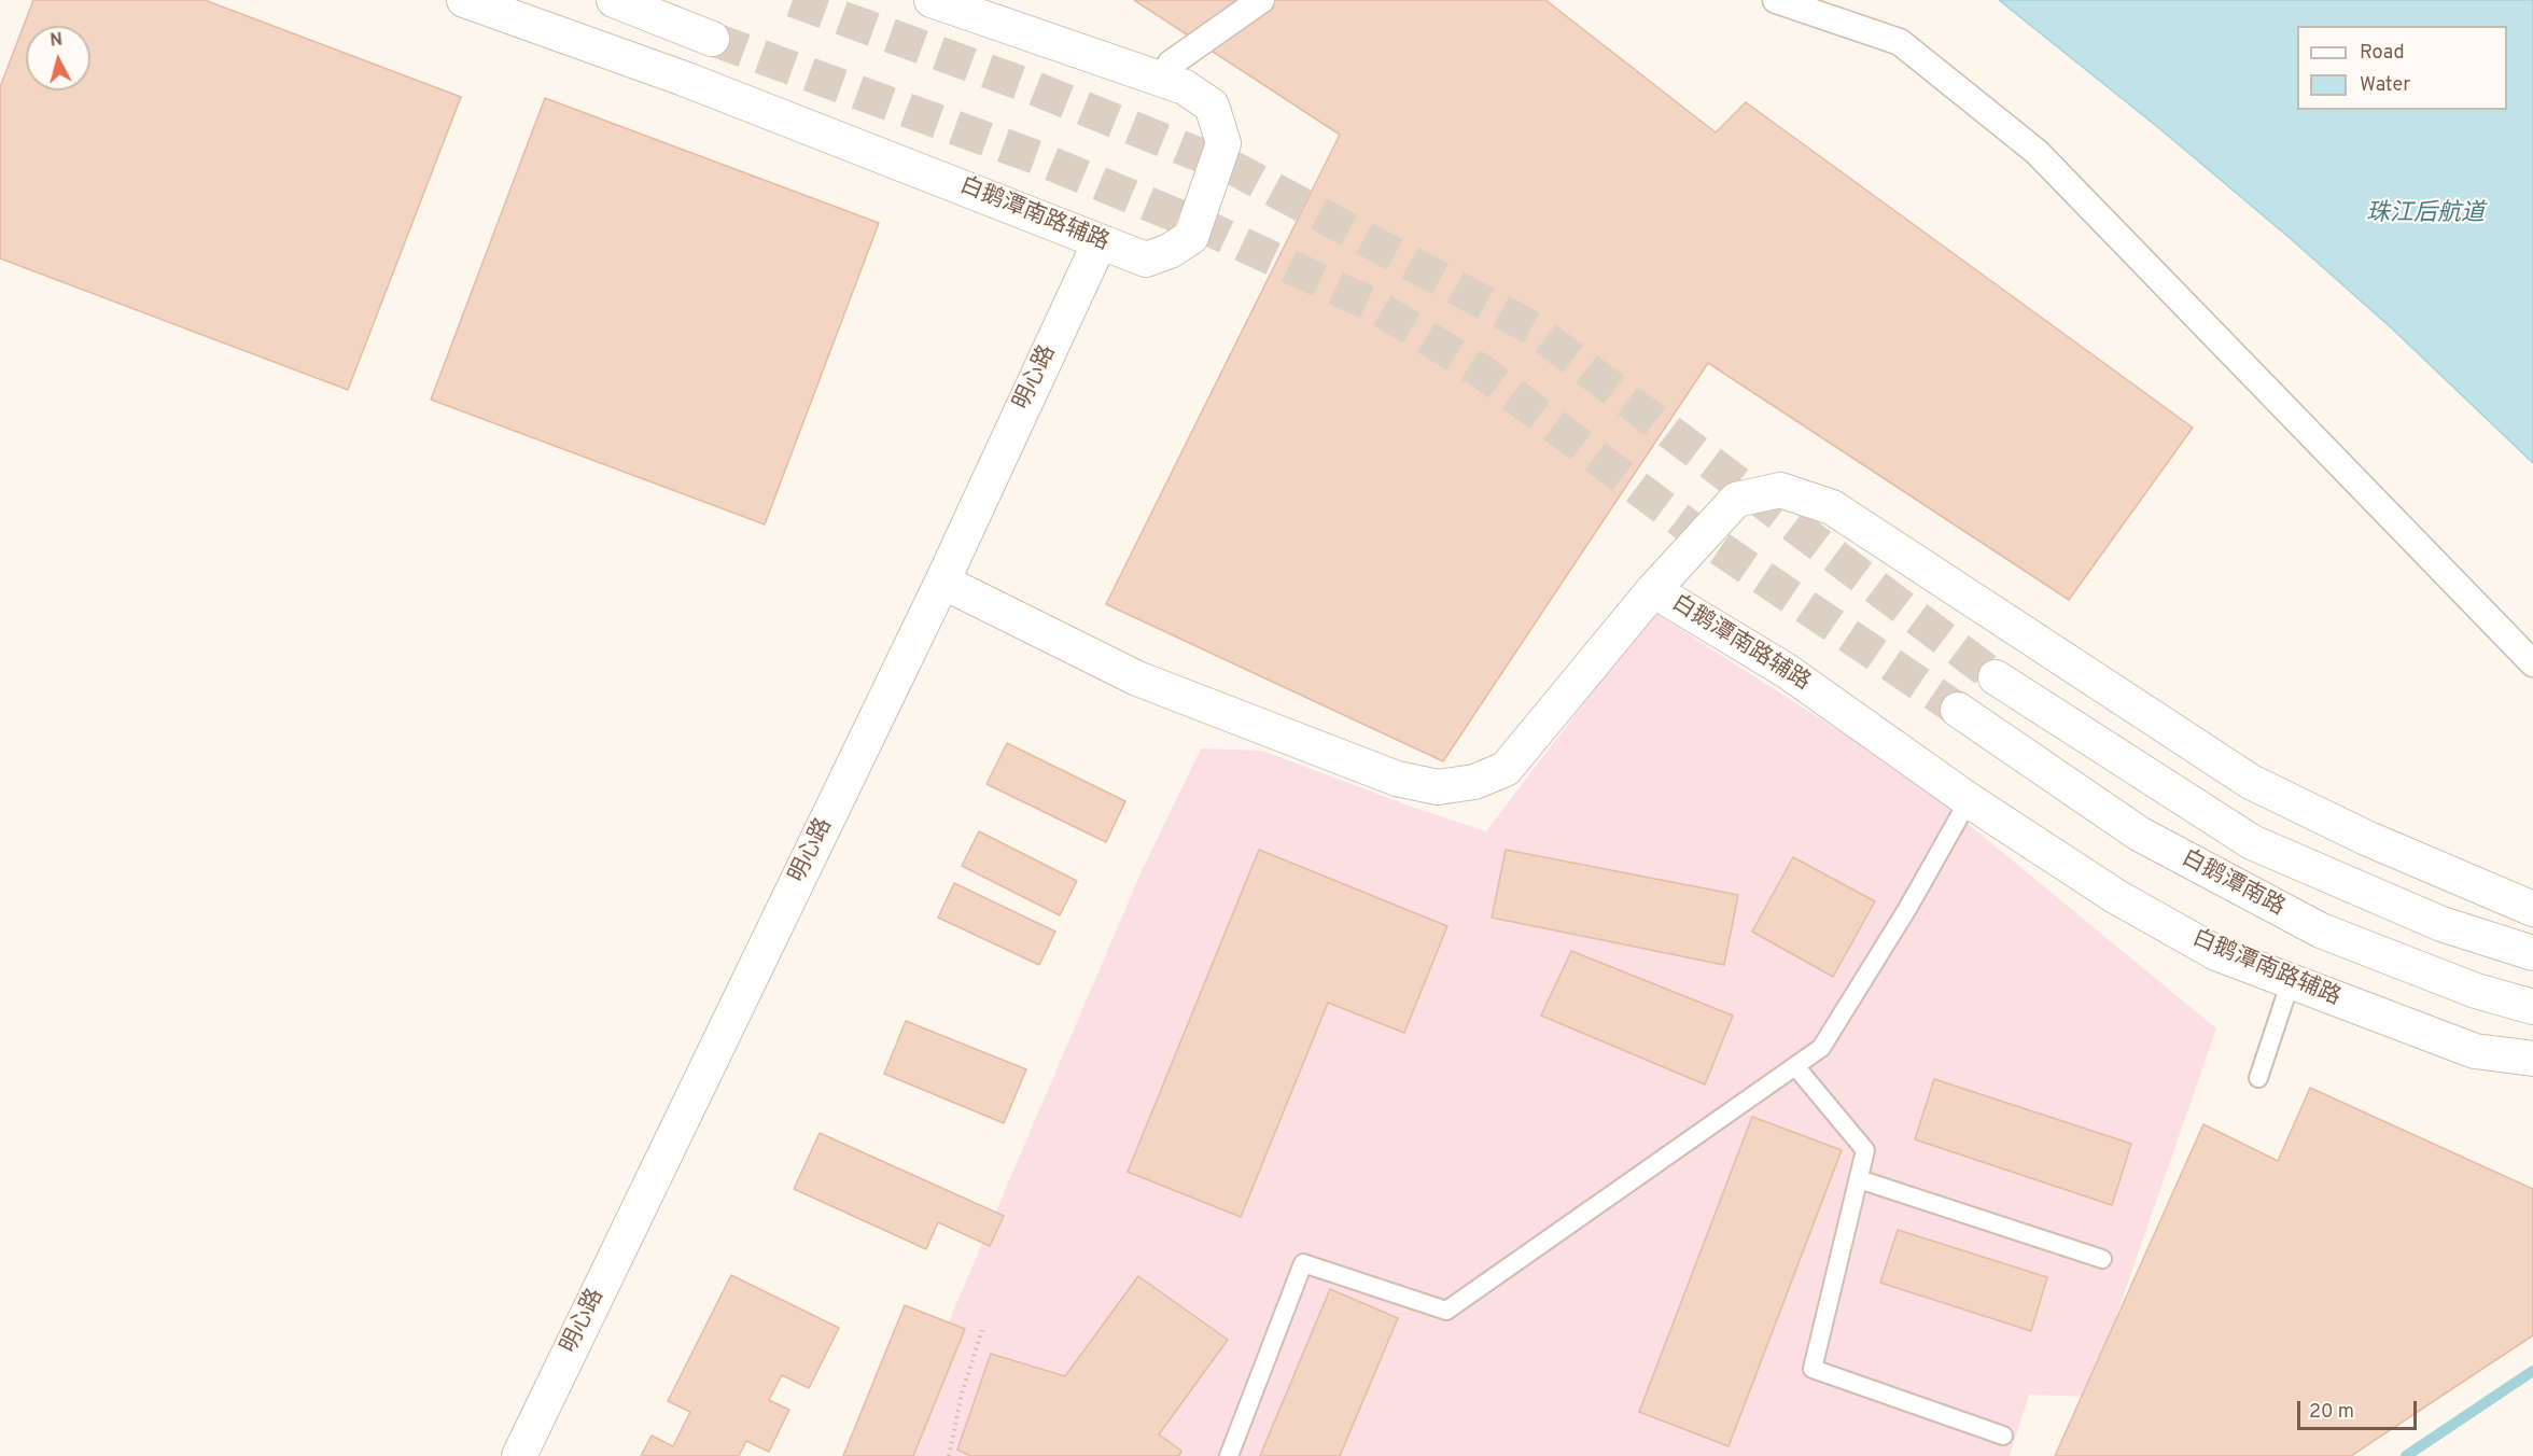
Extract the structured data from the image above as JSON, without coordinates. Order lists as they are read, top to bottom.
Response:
{
  "streets": {
    "street": ["白鹅潭南路辅路", "明心路", "白鹅潭南路"]
  },
  "crossings": [
    ["白鹅潭南路辅路", "明心路"]
  ],
  "water": ["珠江后航道"],
  "legend": ["Road", "Water"],
  "scale_bar": "20 m",
  "north": "top"
}
